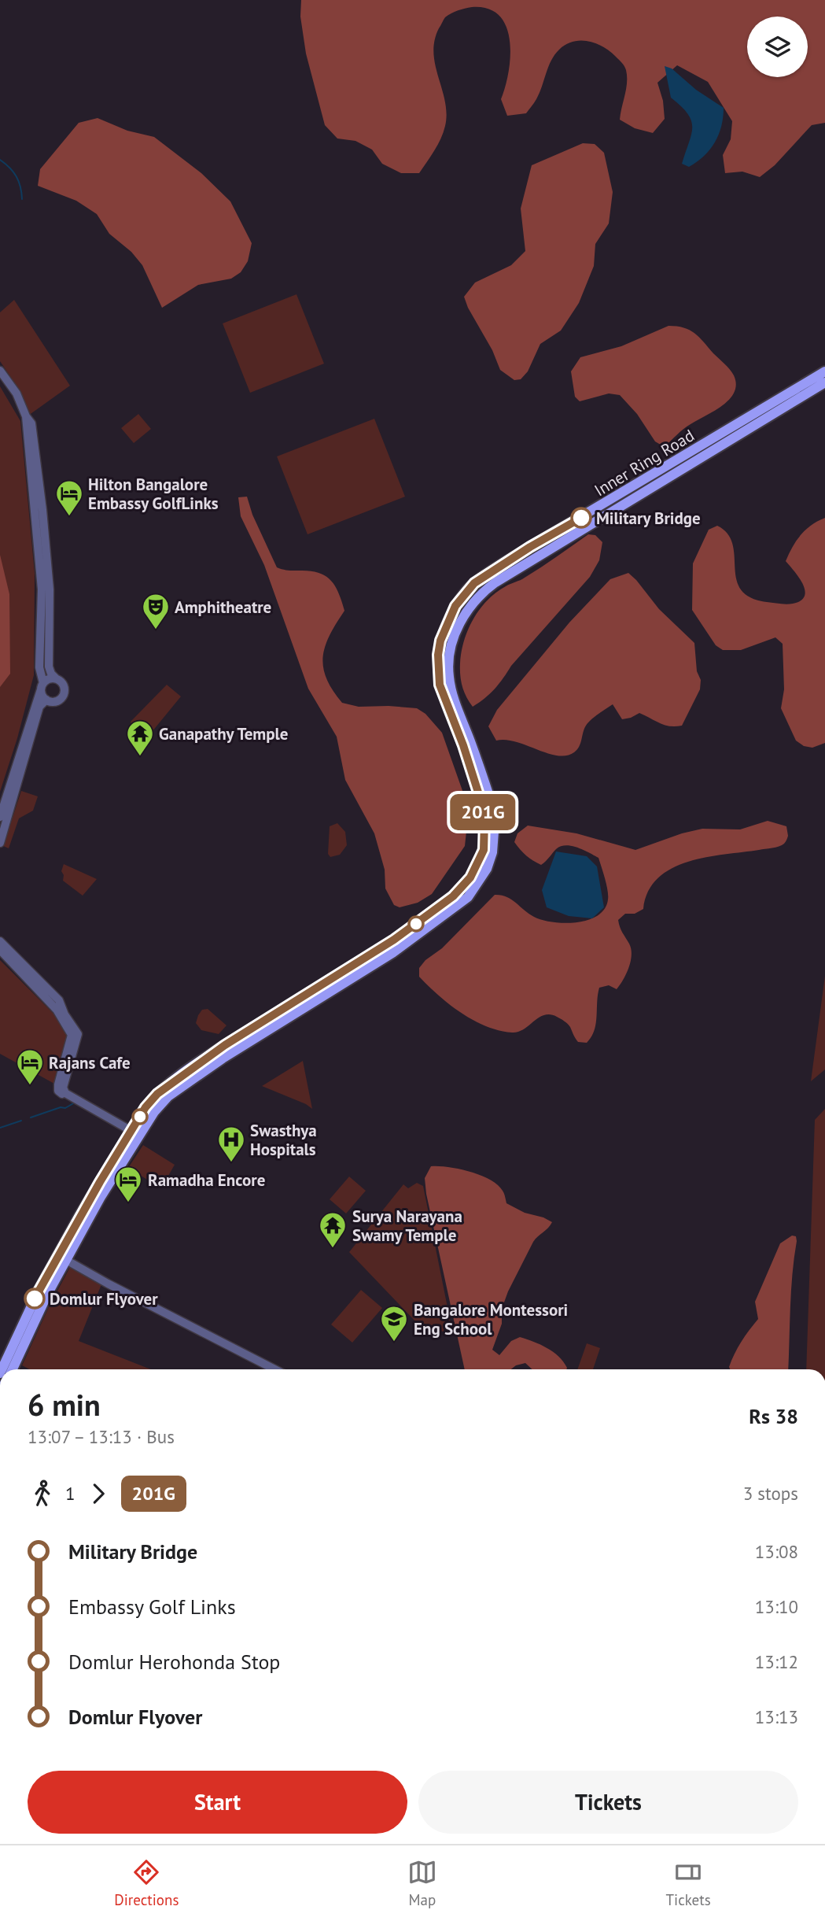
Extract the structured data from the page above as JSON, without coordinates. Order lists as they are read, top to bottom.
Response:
{
  "streets": {
    "main road": ["Inner Ring Road"]
  },
  "places": {
    "hotel": ["Hilton Bangalore Embassy GolfLinks", "Rajans Cafe", "Ramadha Encore"],
    "other": ["Military Bridge", "Domlur Flyover"],
    "theatre": ["Amphitheatre"],
    "temple": ["Ganapathy Temple", "Surya Narayana Swamy Temple"],
    "hospital": ["Swasthya Hospitals"],
    "school or university": ["Bangalore Montessori Eng School"]
  },
  "lines": ["bus line 201G"],
  "page": {
    "on_map": "201G",
    "heading": ["6 min", "13:07 – 13:13 · Bus", "Rs 38"],
    "legs": ["1", "201G", "3 stops"],
    "list": [
      {
        "name": "Military Bridge",
        "value": "13:08"
      },
      {
        "name": "Embassy Golf Links",
        "value": "13:10"
      },
      {
        "name": "Domlur Herohonda Stop",
        "value": "13:12"
      },
      {
        "name": "Domlur Flyover",
        "value": "13:13"
      }
    ],
    "buttons": ["Start", "Tickets"],
    "tabs": ["Directions", "Map", "Tickets"]
  }
}
